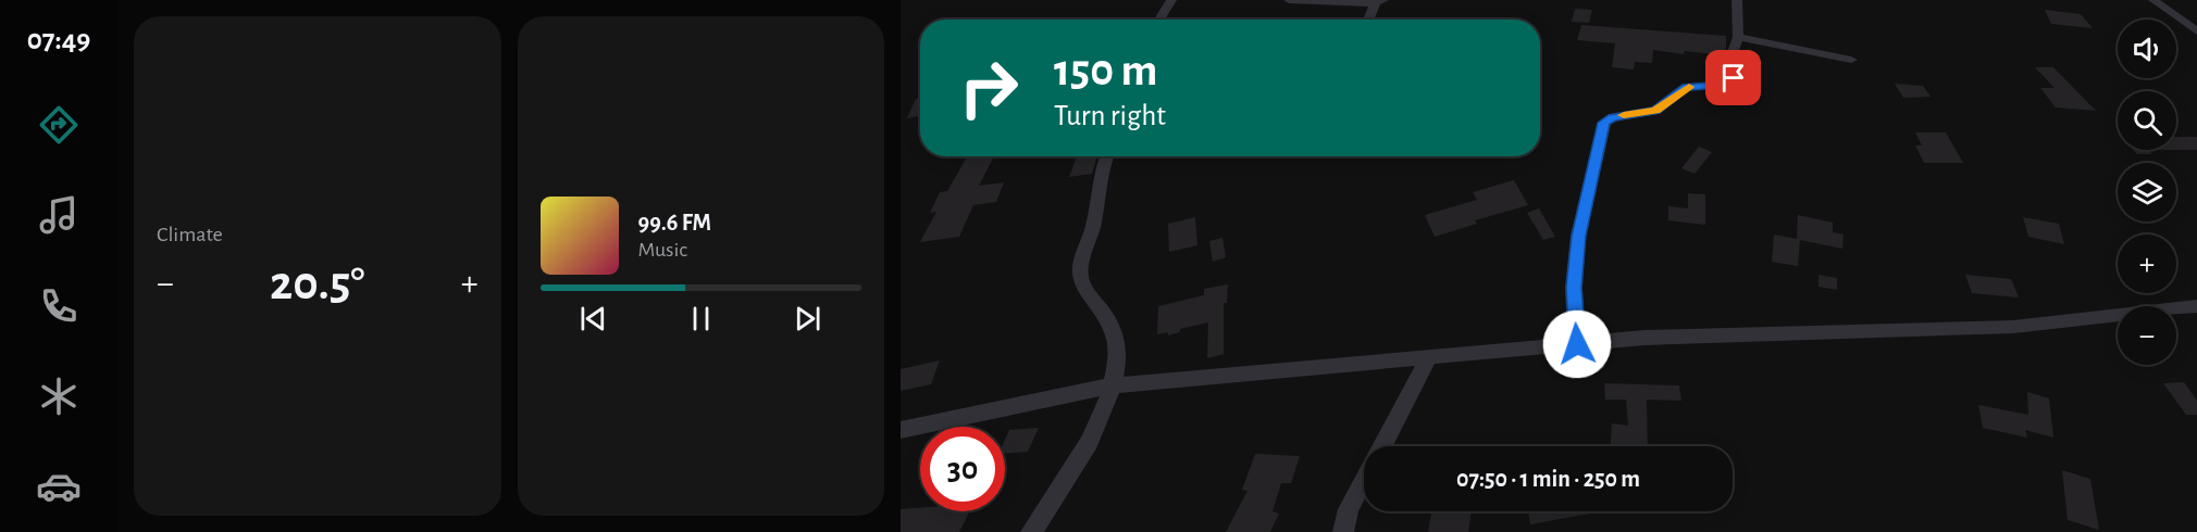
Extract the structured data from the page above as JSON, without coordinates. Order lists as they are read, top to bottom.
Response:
{
  "page": {
    "tabs": "07:49",
    "tile": "Climate",
    "map_buttons": ["+", "−"],
    "turn": ["150 m", "Turn right"],
    "song": ["99.6 FM", "Music"],
    "heat": ["−", "20.5°", "+"],
    "limit": "30",
    "trip": "07:50 · 1 min · 250 m"
  }
}
